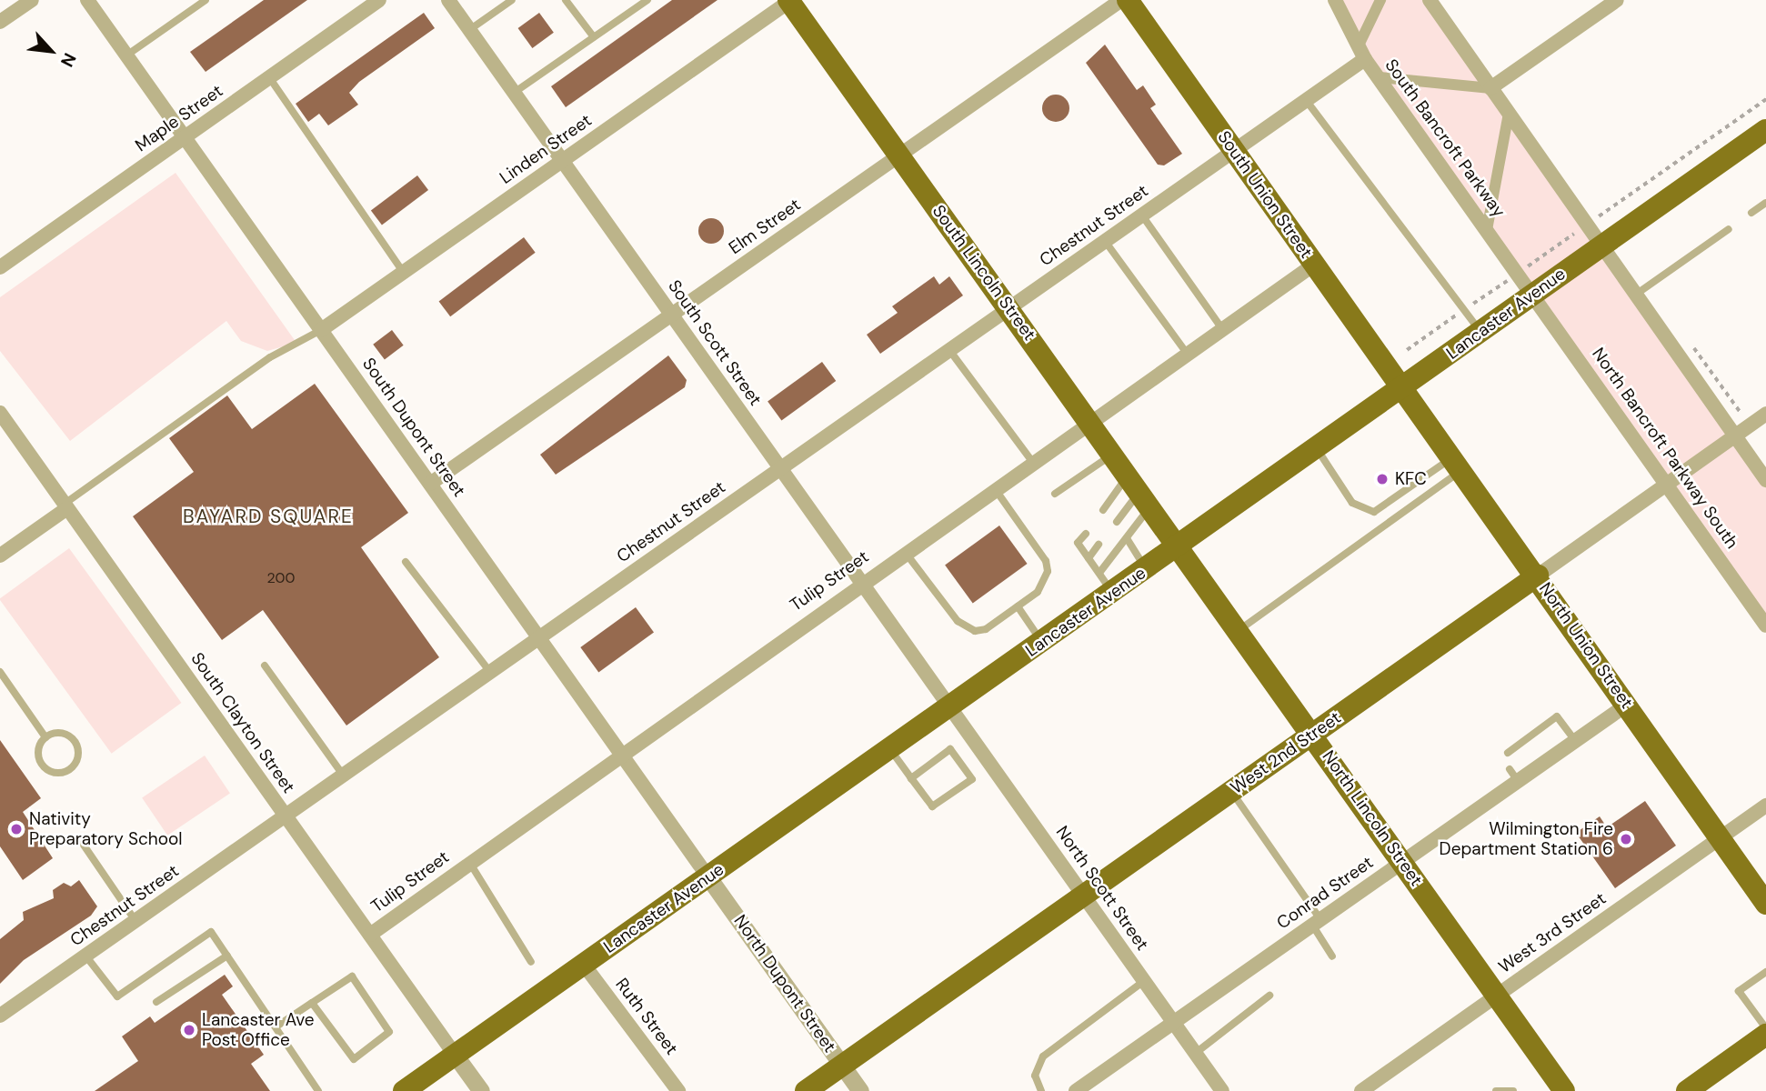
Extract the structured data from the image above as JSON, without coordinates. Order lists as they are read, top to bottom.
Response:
{
  "streets": {
    "main road": [
      "South Union Street",
      "South Lincoln Street",
      "Lancaster Avenue",
      "North Union Street",
      "West 2nd Street",
      "North Lincoln Street"
    ],
    "street": [
      "Maple Street",
      "South Bancroft Parkway",
      "Linden Street",
      "Chestnut Street",
      "Elm Street",
      "South Scott Street",
      "South Dupont Street",
      "North Bancroft Parkway South",
      "Tulip Street",
      "South Clayton Street",
      "North Scott Street",
      "Conrad Street",
      "West 3rd Street",
      "North Dupont Street",
      "Ruth Street"
    ]
  },
  "crossings": [
    ["Maple Street", "South Dupont Street"],
    ["South Bancroft Parkway", "Chestnut Street"],
    ["South Bancroft Parkway", "Lancaster Avenue"],
    ["South Bancroft Parkway", "North Bancroft Parkway South"],
    ["Linden Street", "South Lincoln Street"],
    ["Linden Street", "South Scott Street"],
    ["Linden Street", "South Dupont Street"],
    ["South Union Street", "Chestnut Street"],
    ["South Union Street", "Lancaster Avenue"],
    ["South Union Street", "Tulip Street"],
    ["South Union Street", "North Union Street"],
    ["Chestnut Street", "South Lincoln Street"],
    ["Chestnut Street", "South Scott Street"],
    ["Chestnut Street", "South Dupont Street"],
    ["Chestnut Street", "South Clayton Street"],
    ["Elm Street", "South Lincoln Street"],
    ["Elm Street", "South Scott Street"],
    ["Elm Street", "South Dupont Street"],
    ["South Lincoln Street", "Lancaster Avenue"],
    ["South Lincoln Street", "Tulip Street"],
    ["South Lincoln Street", "North Lincoln Street"],
    ["Lancaster Avenue", "South Scott Street"],
    ["Lancaster Avenue", "South Dupont Street"],
    ["Lancaster Avenue", "North Bancroft Parkway South"],
    ["Lancaster Avenue", "North Union Street"],
    ["Lancaster Avenue", "South Clayton Street"],
    ["Lancaster Avenue", "North Lincoln Street"],
    ["Lancaster Avenue", "North Scott Street"],
    ["Lancaster Avenue", "North Dupont Street"],
    ["Lancaster Avenue", "Ruth Street"],
    ["South Scott Street", "Tulip Street"],
    ["South Scott Street", "North Scott Street"],
    ["South Dupont Street", "Tulip Street"],
    ["South Dupont Street", "North Dupont Street"],
    ["North Bancroft Parkway South", "West 2nd Street"],
    ["Tulip Street", "South Clayton Street"],
    ["North Union Street", "West 2nd Street"],
    ["North Union Street", "Conrad Street"],
    ["North Union Street", "West 3rd Street"],
    ["West 2nd Street", "North Lincoln Street"],
    ["West 2nd Street", "North Scott Street"],
    ["West 2nd Street", "North Dupont Street"],
    ["North Lincoln Street", "Conrad Street"],
    ["North Lincoln Street", "West 3rd Street"],
    ["North Scott Street", "Conrad Street"]
  ],
  "districts": ["BAYARD SQUARE"],
  "places": [
    "KFC",
    "Nativity Preparatory School",
    "Wilmington Fire Department Station 6",
    "Lancaster Ave Post Office"
  ],
  "house_numbers": ["200"],
  "north": "bottom right"
}
